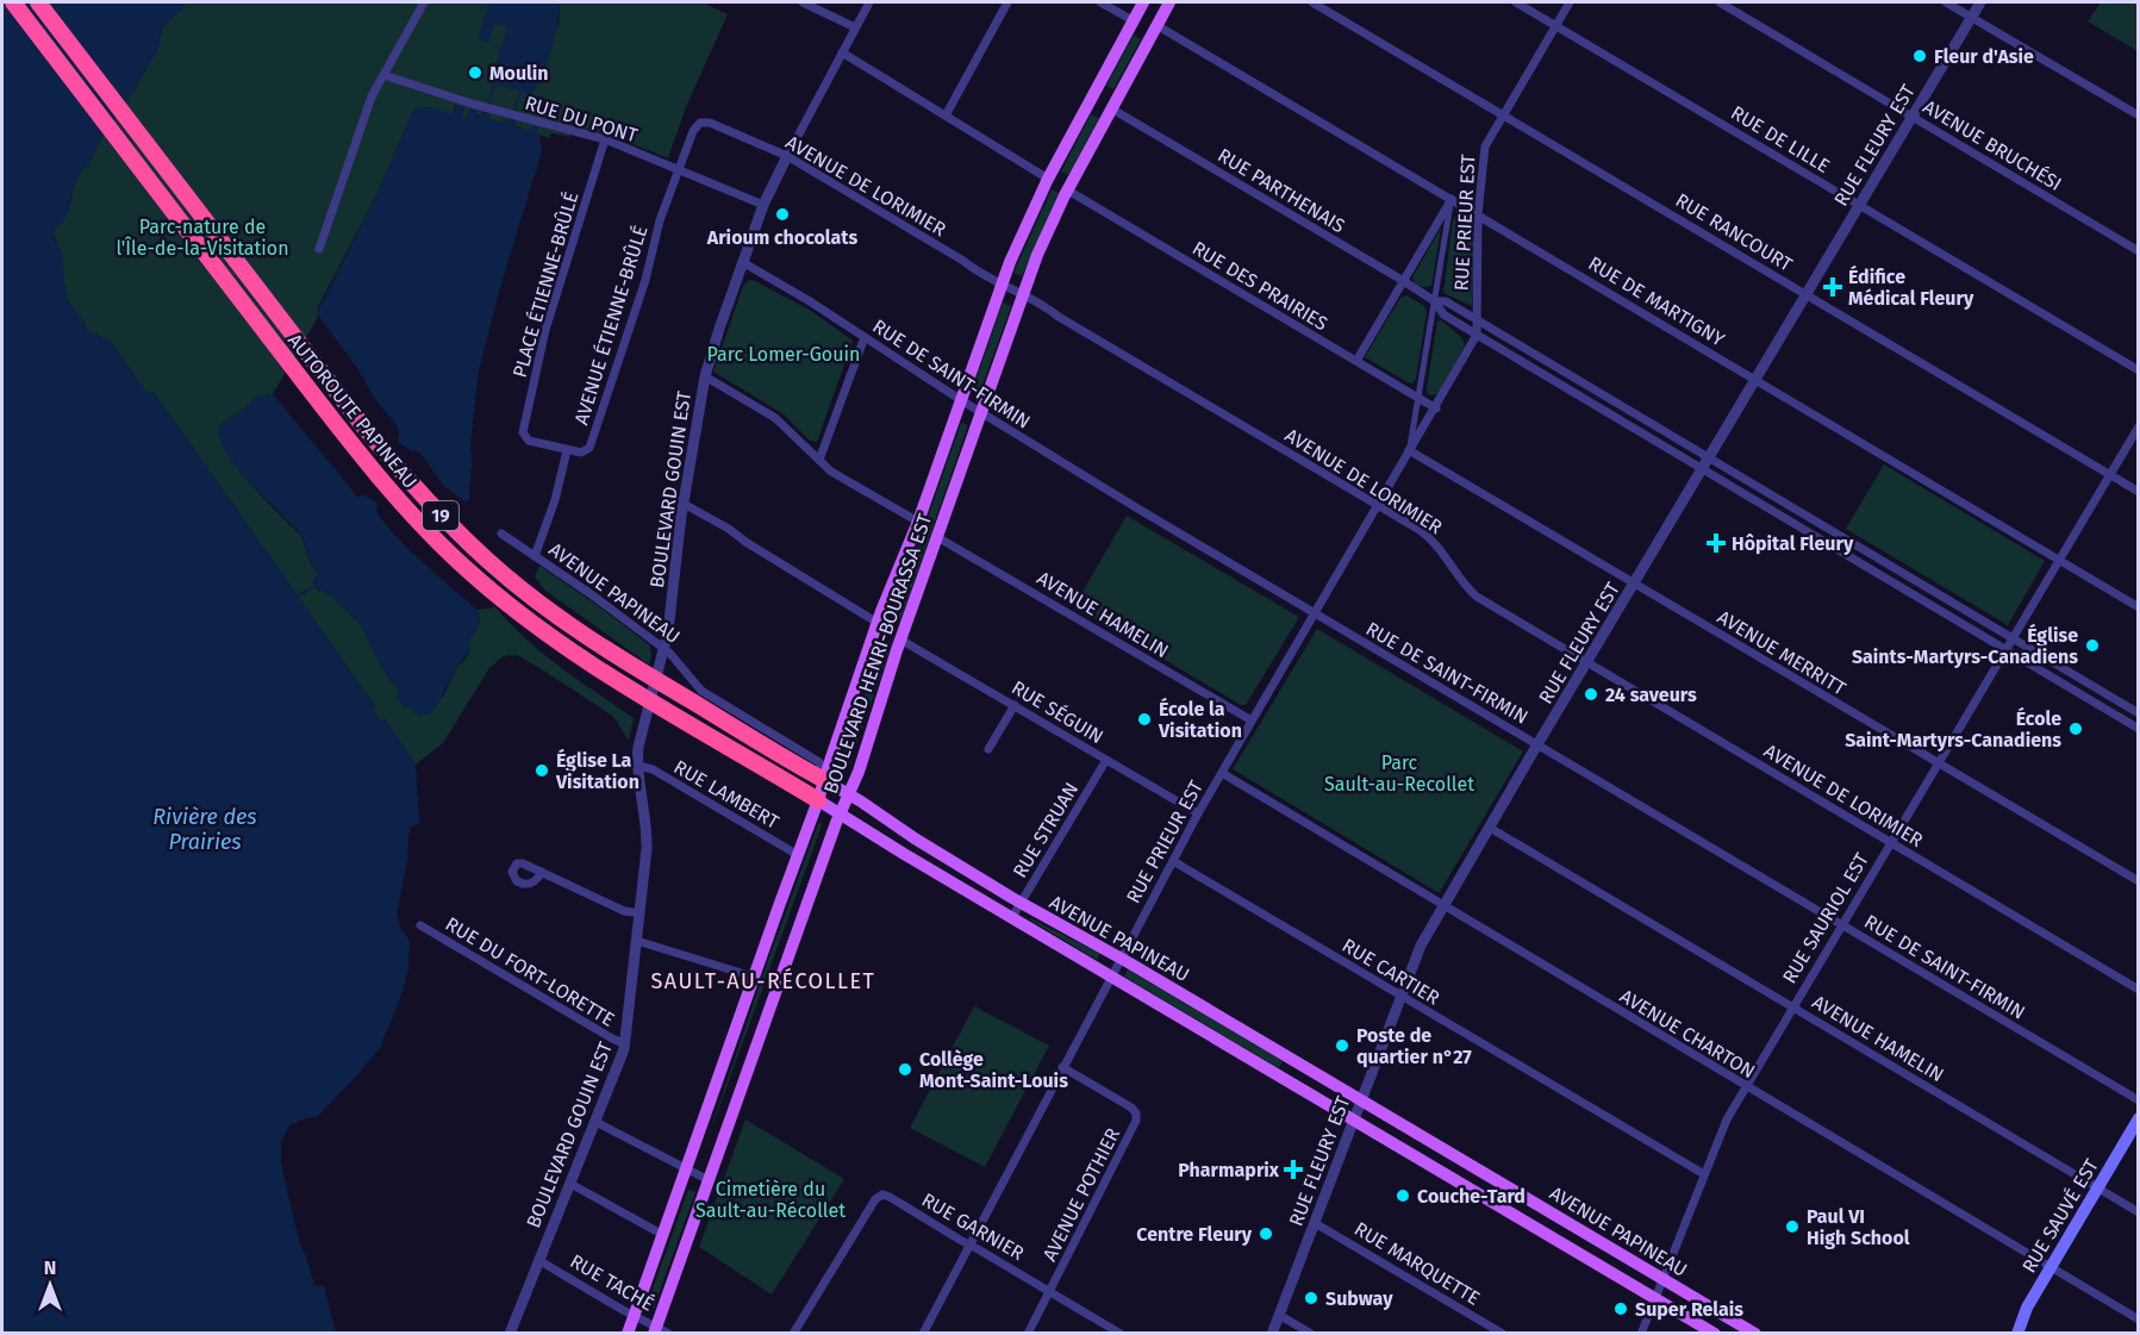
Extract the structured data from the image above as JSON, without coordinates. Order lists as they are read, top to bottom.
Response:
{
  "streets": {
    "highway": ["AUTOROUTE PAPINEAU", "19"],
    "main road": ["AVENUE PAPINEAU", "BOULEVARD HENRI-BOURASSA EST", "RUE SAUVÉ EST"],
    "street": [
      "RUE DU PONT",
      "RUE DE LILLE",
      "RUE FLEURY EST",
      "AVENUE BRUCHÉSI",
      "AVENUE DE LORIMIER",
      "RUE PARTHENAIS",
      "RUE PRIEUR EST",
      "RUE RANCOURT",
      "PLACE ÉTIENNE-BRÛLÉ",
      "RUE DES PRAIRIES",
      "RUE DE MARTIGNY",
      "AVENUE ÉTIENNE-BRÛLÉ",
      "RUE DE SAINT-FIRMIN",
      "BOULEVARD GOUIN EST",
      "AVENUE HAMELIN",
      "AVENUE MERRITT",
      "RUE SÉGUIN",
      "RUE LAMBERT",
      "RUE STRUAN",
      "RUE SAURIOL EST",
      "RUE DU FORT-LORETTE",
      "RUE CARTIER",
      "AVENUE CHARTON",
      "AVENUE POTHIER",
      "RUE GARNIER",
      "RUE MARQUETTE",
      "RUE TACHÉ"
    ]
  },
  "crossings": [
    ["RUE DU PONT", "PLACE ÉTIENNE-BRÛLÉ"],
    ["RUE DU PONT", "AVENUE ÉTIENNE-BRÛLÉ"],
    ["RUE DU PONT", "BOULEVARD GOUIN EST"],
    ["RUE DE LILLE", "RUE FLEURY EST"],
    ["RUE DE LILLE", "RUE PRIEUR EST"],
    ["RUE FLEURY EST", "AVENUE BRUCHÉSI"],
    ["RUE FLEURY EST", "AVENUE DE LORIMIER"],
    ["RUE FLEURY EST", "RUE PARTHENAIS"],
    ["RUE FLEURY EST", "RUE RANCOURT"],
    ["RUE FLEURY EST", "RUE DE MARTIGNY"],
    ["RUE FLEURY EST", "RUE DE SAINT-FIRMIN"],
    ["RUE FLEURY EST", "AVENUE PAPINEAU"],
    ["RUE FLEURY EST", "AVENUE HAMELIN"],
    ["RUE FLEURY EST", "AVENUE MERRITT"],
    ["RUE FLEURY EST", "RUE CARTIER"],
    ["RUE FLEURY EST", "AVENUE CHARTON"],
    ["RUE FLEURY EST", "RUE MARQUETTE"],
    ["AVENUE DE LORIMIER", "RUE PRIEUR EST"],
    ["AVENUE DE LORIMIER", "AVENUE ÉTIENNE-BRÛLÉ"],
    ["AVENUE DE LORIMIER", "BOULEVARD GOUIN EST"],
    ["AVENUE DE LORIMIER", "BOULEVARD HENRI-BOURASSA EST"],
    ["AVENUE DE LORIMIER", "RUE SAURIOL EST"],
    ["RUE PARTHENAIS", "RUE PRIEUR EST"],
    ["RUE PARTHENAIS", "BOULEVARD HENRI-BOURASSA EST"],
    ["RUE PARTHENAIS", "RUE SAURIOL EST"],
    ["RUE PRIEUR EST", "RUE RANCOURT"],
    ["RUE PRIEUR EST", "RUE DES PRAIRIES"],
    ["RUE PRIEUR EST", "RUE DE MARTIGNY"],
    ["RUE PRIEUR EST", "RUE DE SAINT-FIRMIN"],
    ["RUE PRIEUR EST", "AVENUE PAPINEAU"],
    ["RUE PRIEUR EST", "AVENUE HAMELIN"],
    ["RUE PRIEUR EST", "AVENUE MERRITT"],
    ["RUE PRIEUR EST", "RUE SÉGUIN"],
    ["RUE PRIEUR EST", "RUE CARTIER"],
    ["RUE PRIEUR EST", "AVENUE CHARTON"],
    ["RUE PRIEUR EST", "AVENUE POTHIER"],
    ["RUE PRIEUR EST", "RUE GARNIER"],
    ["RUE RANCOURT", "RUE SAURIOL EST"],
    ["PLACE ÉTIENNE-BRÛLÉ", "AVENUE ÉTIENNE-BRÛLÉ"],
    ["RUE DES PRAIRIES", "BOULEVARD HENRI-BOURASSA EST"],
    ["RUE DE MARTIGNY", "BOULEVARD HENRI-BOURASSA EST"],
    ["RUE DE MARTIGNY", "RUE SAURIOL EST"],
    ["AVENUE ÉTIENNE-BRÛLÉ", "AVENUE PAPINEAU"],
    ["RUE DE SAINT-FIRMIN", "BOULEVARD GOUIN EST"],
    ["RUE DE SAINT-FIRMIN", "BOULEVARD HENRI-BOURASSA EST"],
    ["RUE DE SAINT-FIRMIN", "RUE SAURIOL EST"],
    ["AUTOROUTE PAPINEAU", "AVENUE PAPINEAU"],
    ["AUTOROUTE PAPINEAU", "BOULEVARD HENRI-BOURASSA EST"],
    ["BOULEVARD GOUIN EST", "AVENUE PAPINEAU"],
    ["BOULEVARD GOUIN EST", "RUE LAMBERT"],
    ["BOULEVARD GOUIN EST", "RUE DU FORT-LORETTE"],
    ["BOULEVARD GOUIN EST", "RUE TACHÉ"],
    ["AVENUE PAPINEAU", "BOULEVARD HENRI-BOURASSA EST"],
    ["AVENUE PAPINEAU", "RUE STRUAN"],
    ["AVENUE PAPINEAU", "RUE SAURIOL EST"],
    ["AVENUE HAMELIN", "BOULEVARD HENRI-BOURASSA EST"],
    ["AVENUE HAMELIN", "RUE SAURIOL EST"],
    ["AVENUE HAMELIN", "RUE SAUVÉ EST"],
    ["AVENUE MERRITT", "RUE SAURIOL EST"],
    ["BOULEVARD HENRI-BOURASSA EST", "RUE SÉGUIN"],
    ["BOULEVARD HENRI-BOURASSA EST", "RUE LAMBERT"],
    ["BOULEVARD HENRI-BOURASSA EST", "RUE TACHÉ"],
    ["RUE SÉGUIN", "RUE STRUAN"],
    ["RUE SAURIOL EST", "RUE CARTIER"],
    ["RUE SAURIOL EST", "AVENUE CHARTON"],
    ["AVENUE CHARTON", "RUE SAUVÉ EST"],
    ["AVENUE POTHIER", "RUE GARNIER"]
  ],
  "districts": ["SAULT-AU-RÉCOLLET"],
  "water": ["Rivière des Prairies"],
  "parks": [
    "Parc-nature de l'Île-de-la-Visitation",
    "Parc Lomer-Gouin",
    "Parc Sault-au-Recollet",
    "Cimetière du Sault-au-Récollet"
  ],
  "places": {
    "other": [
      "Fleur d'Asie",
      "Moulin",
      "Arioum chocolats",
      "Église Saints-Martyrs-Canadiens",
      "24 saveurs",
      "École la Visitation",
      "École Saint-Martyrs-Canadiens",
      "Église La Visitation",
      "Poste de quartier n°27",
      "Collège Mont-Saint-Louis",
      "Couche-Tard",
      "Paul VI High School",
      "Centre Fleury",
      "Subway",
      "Super Relais"
    ],
    "health": ["Édifice Médical Fleury", "Hôpital Fleury", "Pharmaprix"]
  },
  "north": "top"
}
